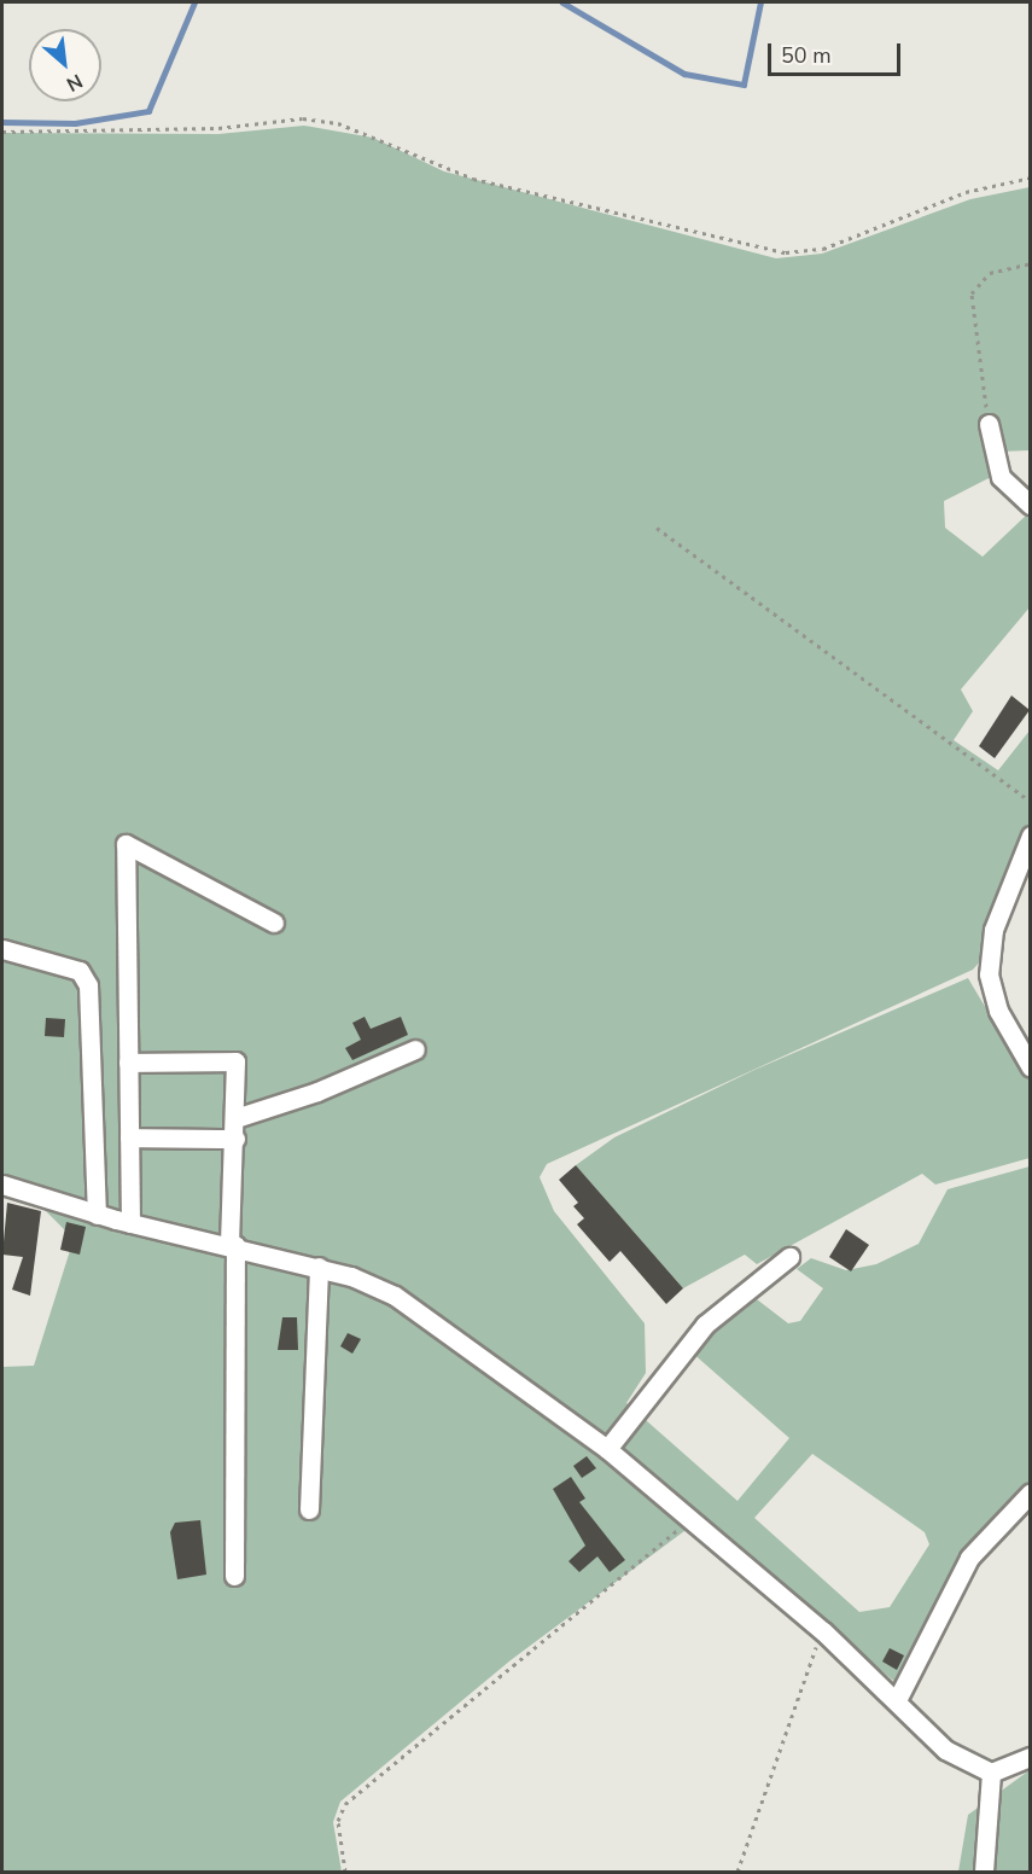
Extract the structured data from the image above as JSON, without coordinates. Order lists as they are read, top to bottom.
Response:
{
  "scale_bar": "50 m",
  "north": "bottom right"
}
